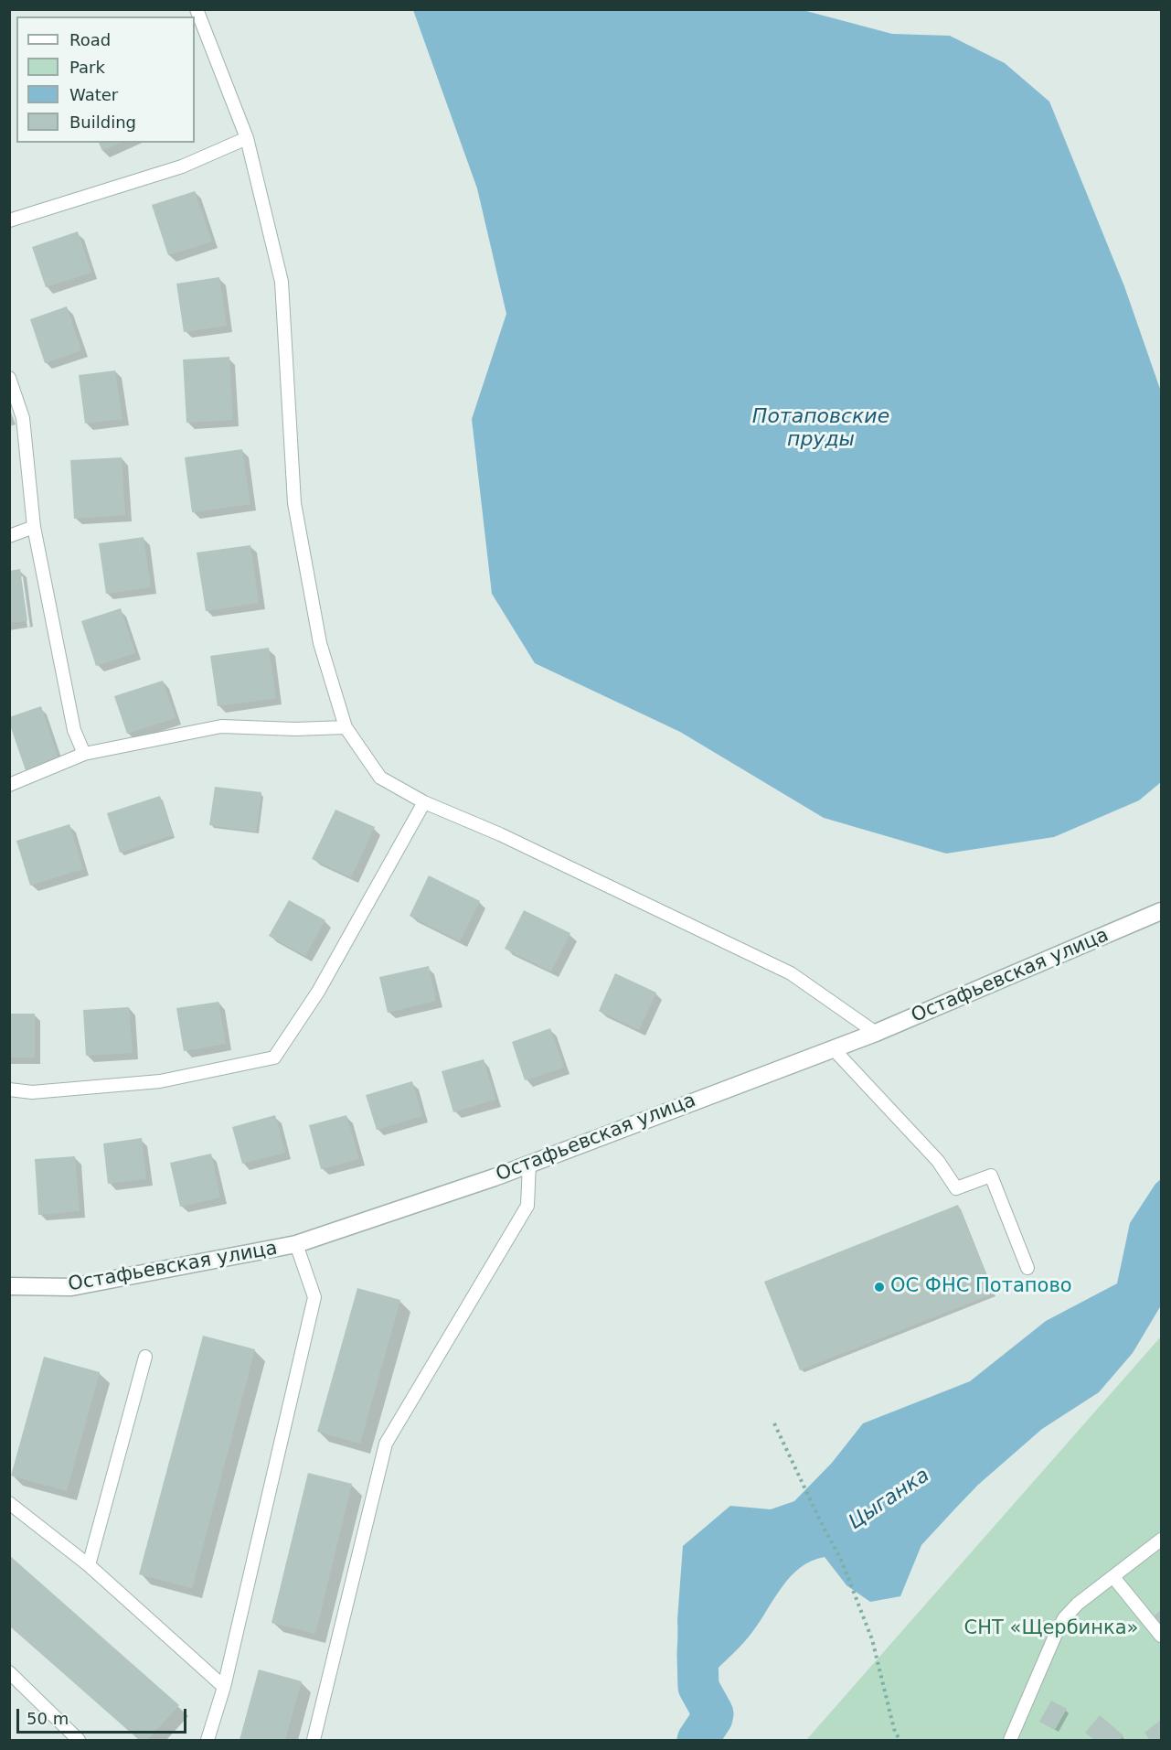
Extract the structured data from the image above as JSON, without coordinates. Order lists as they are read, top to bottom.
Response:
{
  "streets": {
    "street": ["Остафьевская улица"]
  },
  "water": ["Потаповские пруды", "Цыганка"],
  "parks": ["СНТ «Щербинка»"],
  "places": ["ОС ФНС Потапово"],
  "legend": [
    "Road",
    "Park",
    "Water",
    "Building"
  ],
  "scale_bar": "50 m"
}
